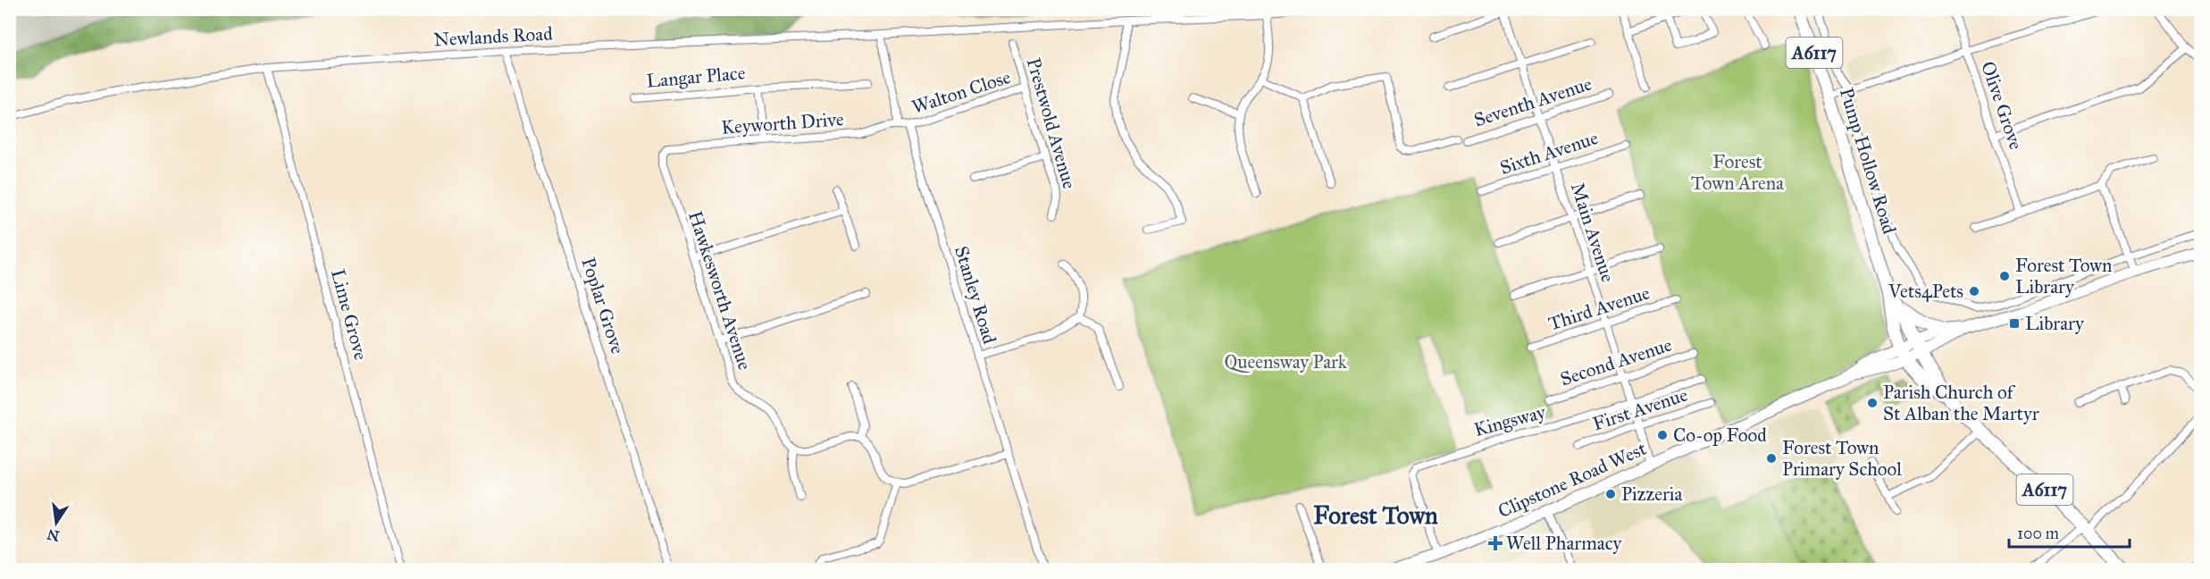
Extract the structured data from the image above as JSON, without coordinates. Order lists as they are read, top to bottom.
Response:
{
  "streets": {
    "main road": ["A6117", "Pump Hollow Road", "Clipstone Road West"],
    "street": [
      "Newlands Road",
      "Langar Place",
      "Walton Close",
      "Seventh Avenue",
      "Olive Grove",
      "Keyworth Drive",
      "Prestwold Avenue",
      "Sixth Avenue",
      "Main Avenue",
      "Hawkesworth Avenue",
      "Stanley Road",
      "Poplar Grove",
      "Third Avenue",
      "Lime Grove",
      "Second Avenue",
      "First Avenue",
      "Kingsway"
    ]
  },
  "crossings": [
    ["Newlands Road", "Poplar Grove"],
    ["Newlands Road", "Lime Grove"],
    ["A6117", "Pump Hollow Road"],
    ["A6117", "Clipstone Road West"],
    ["Langar Place", "Keyworth Drive"],
    ["Walton Close", "Prestwold Avenue"],
    ["Walton Close", "Stanley Road"],
    ["Seventh Avenue", "Main Avenue"],
    ["Keyworth Drive", "Hawkesworth Avenue"],
    ["Sixth Avenue", "Main Avenue"],
    ["Pump Hollow Road", "Clipstone Road West"],
    ["Main Avenue", "Third Avenue"],
    ["Main Avenue", "Second Avenue"],
    ["Main Avenue", "First Avenue"],
    ["Main Avenue", "Kingsway"],
    ["Main Avenue", "Clipstone Road West"],
    ["Kingsway", "Clipstone Road West"]
  ],
  "districts": ["Forest Town"],
  "parks": ["Forest Town Arena", "Queensway Park"],
  "places": {
    "other": [
      "Forest Town Library",
      "Vets4Pets",
      "Parish Church of St Alban the Martyr",
      "Co-op Food",
      "Forest Town Primary School",
      "Pizzeria"
    ],
    "transit": ["Library"],
    "health": ["Well Pharmacy"]
  },
  "scale_bar": "100 m",
  "north": "bottom"
}
